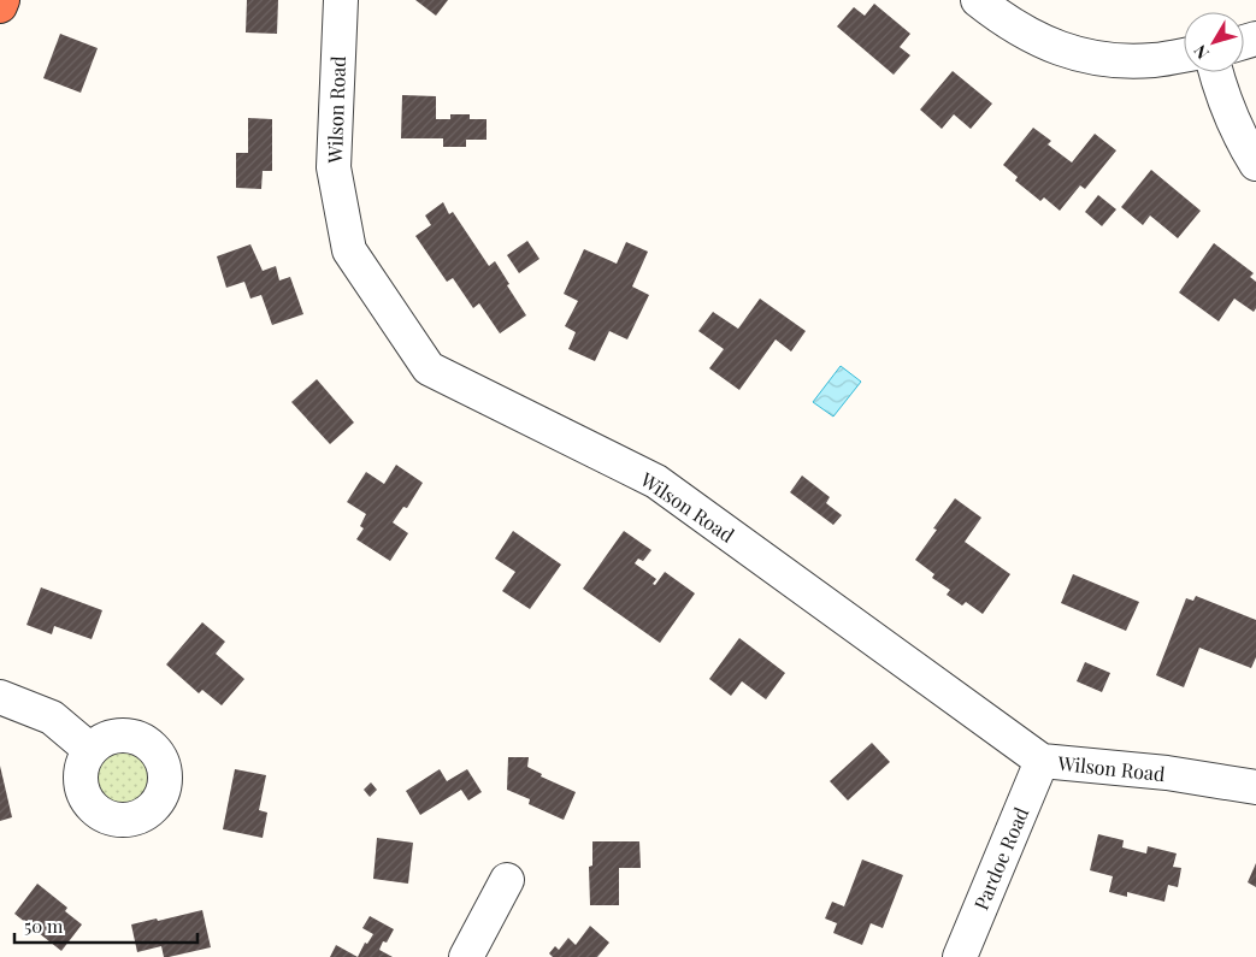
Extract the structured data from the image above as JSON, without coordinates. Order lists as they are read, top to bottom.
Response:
{
  "streets": {
    "street": ["Wilson Road", "Pardoe Road"]
  },
  "crossings": [
    ["Wilson Road", "Pardoe Road"]
  ],
  "scale_bar": "50 m",
  "north": "bottom left"
}
